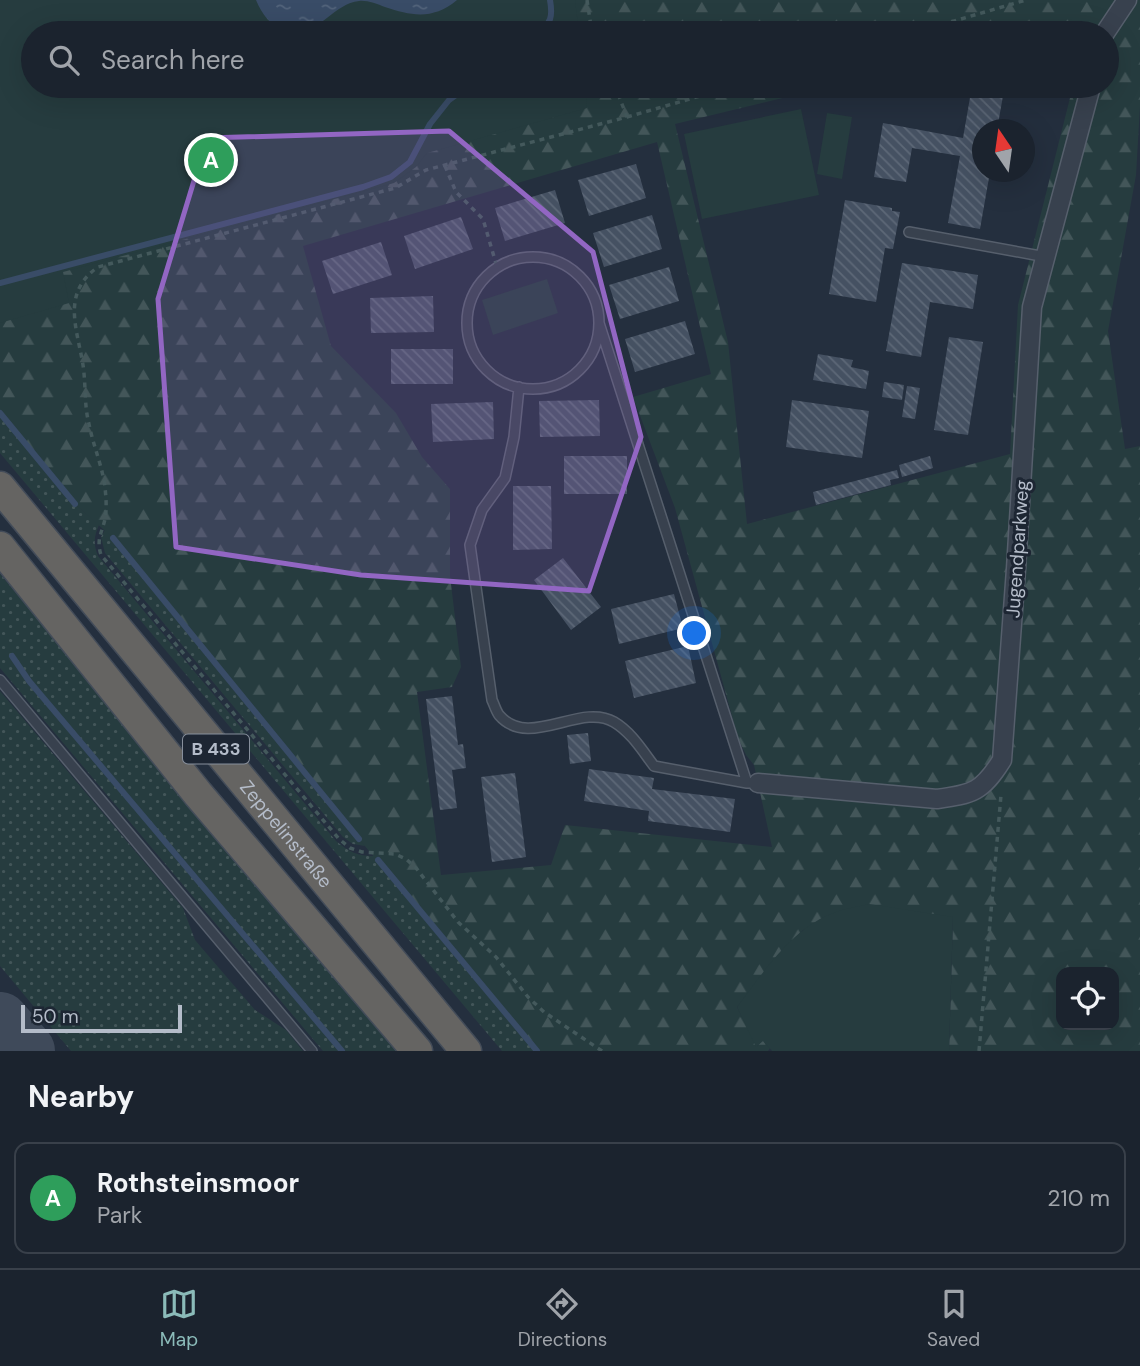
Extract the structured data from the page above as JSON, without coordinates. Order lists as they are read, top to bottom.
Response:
{
  "streets": {
    "highway": ["B 433", "Zeppelinstraße"],
    "street": ["Jugendparkweg"]
  },
  "scale_bar": "50 m",
  "north": "top",
  "page": {
    "search": "Search here",
    "pins": "A",
    "scale": "50 m",
    "heading": "Nearby",
    "list": [
      {
        "mark": "A",
        "name": "Rothsteinsmoor",
        "note": "Park",
        "value": "210 m"
      }
    ],
    "nav": ["Map", "Directions", "Saved"]
  }
}
